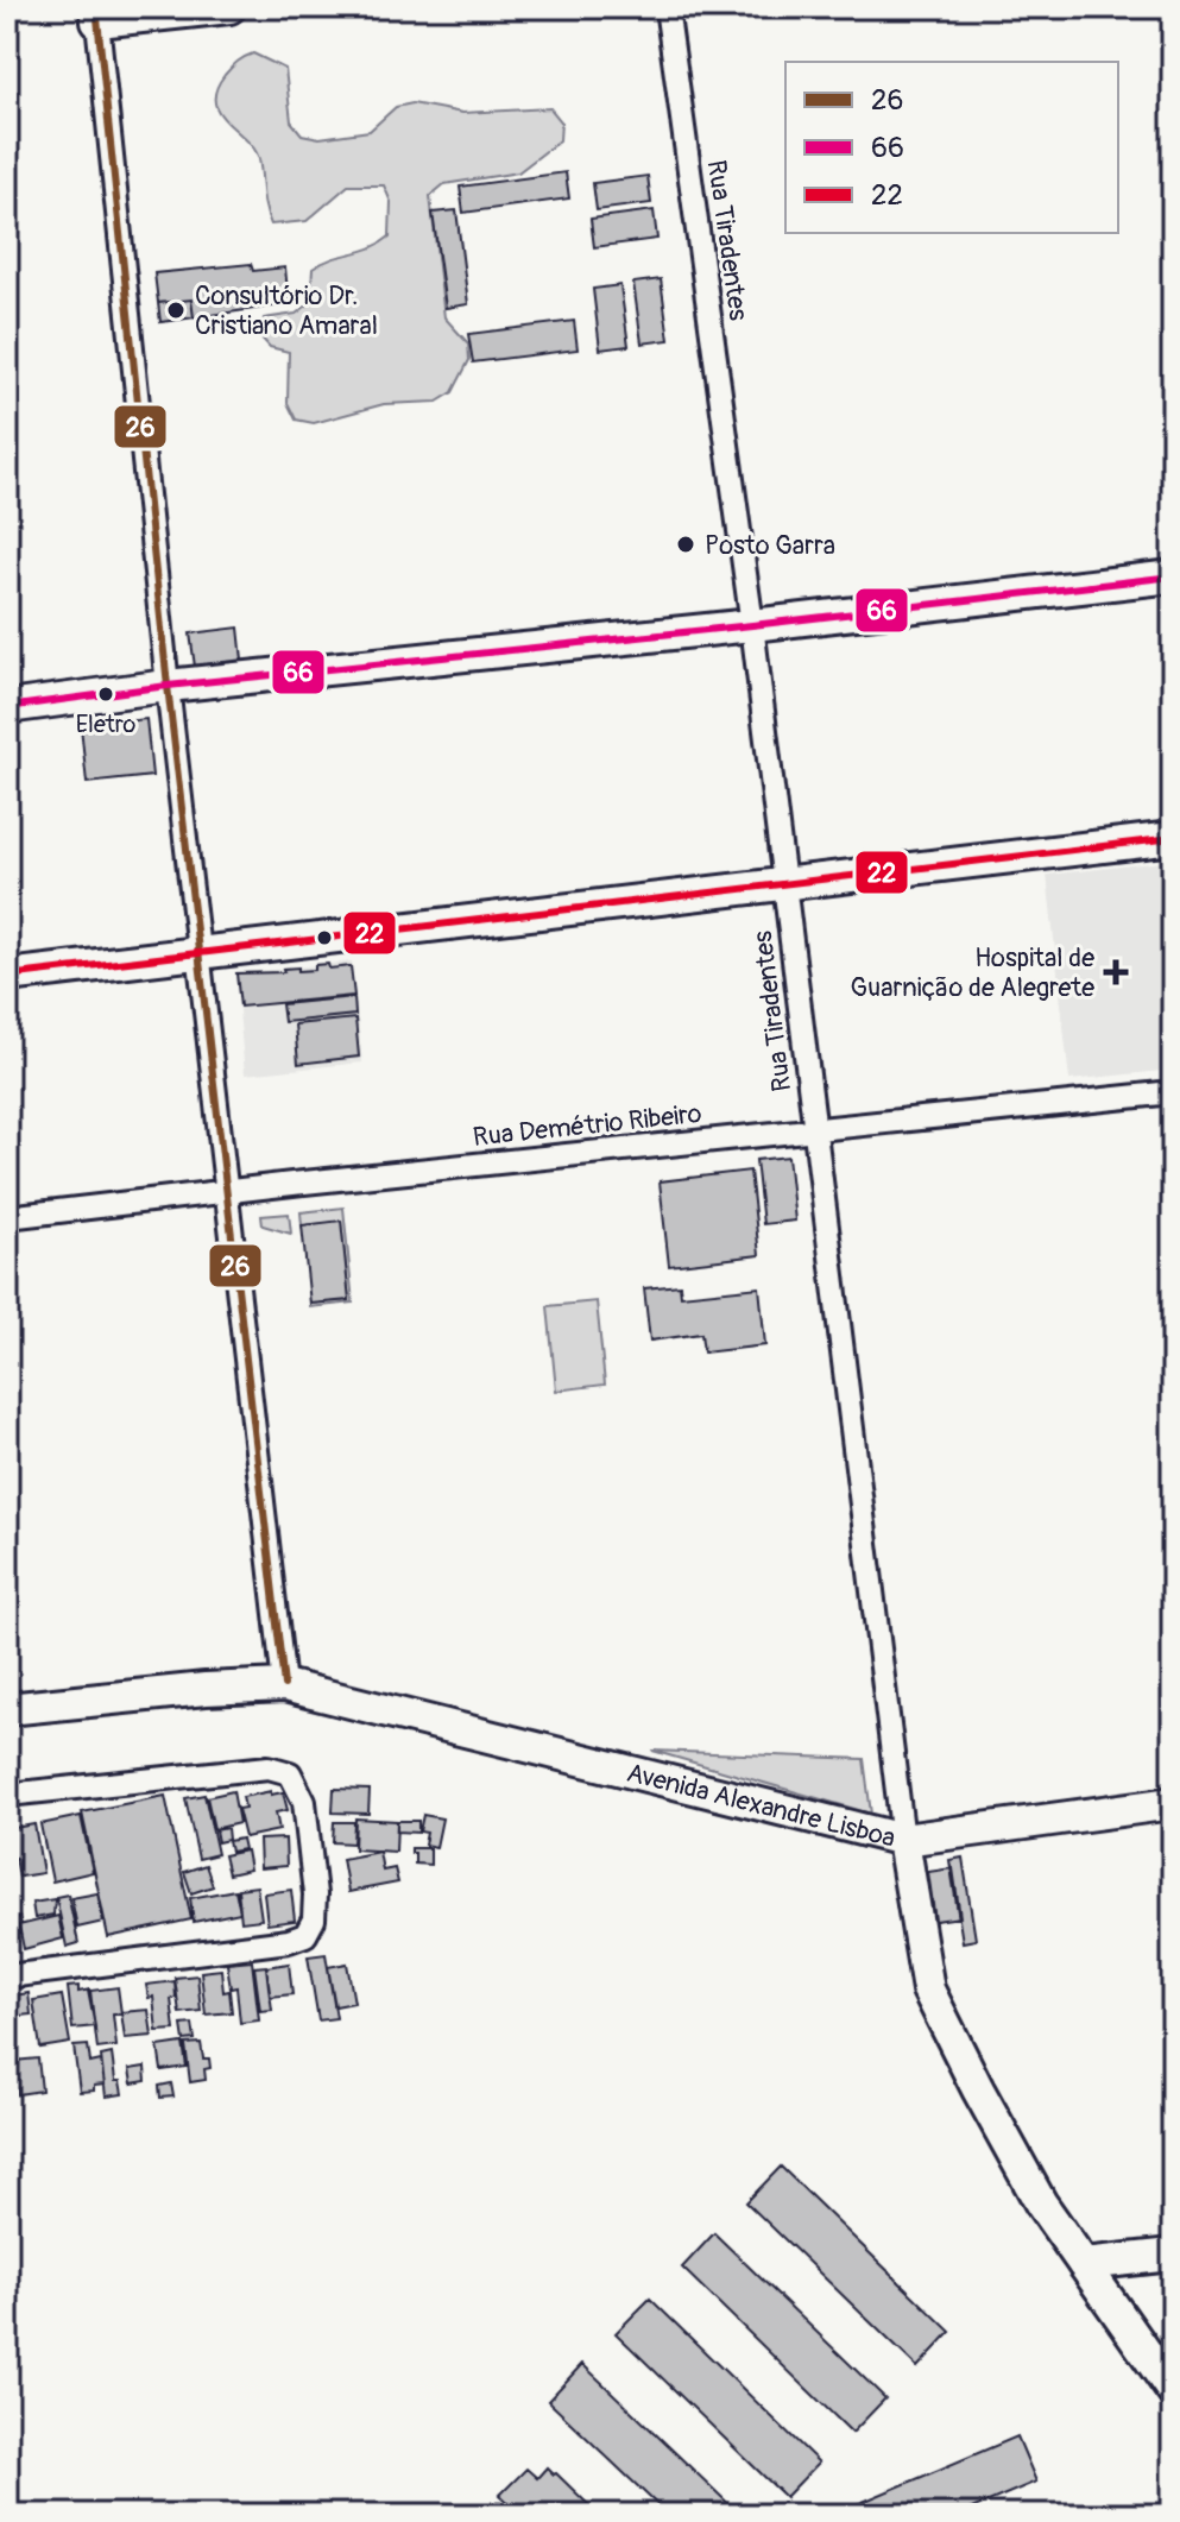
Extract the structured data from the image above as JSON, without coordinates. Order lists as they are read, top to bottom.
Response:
{
  "streets": {
    "street": ["Rua Tiradentes", "Rua Demétrio Ribeiro", "Avenida Alexandre Lisboa"]
  },
  "crossings": [
    ["Rua Tiradentes", "Rua Demétrio Ribeiro"],
    ["Rua Tiradentes", "Avenida Alexandre Lisboa"]
  ],
  "places": {
    "other": ["Consultório Dr. Cristiano Amaral", "Posto Garra", "Eletro"],
    "health": ["Hospital de Guarnição de Alegrete"]
  },
  "lines": ["transit line 26", "transit line 66", "transit line 22"],
  "legend": ["26", "66", "22"]
}
